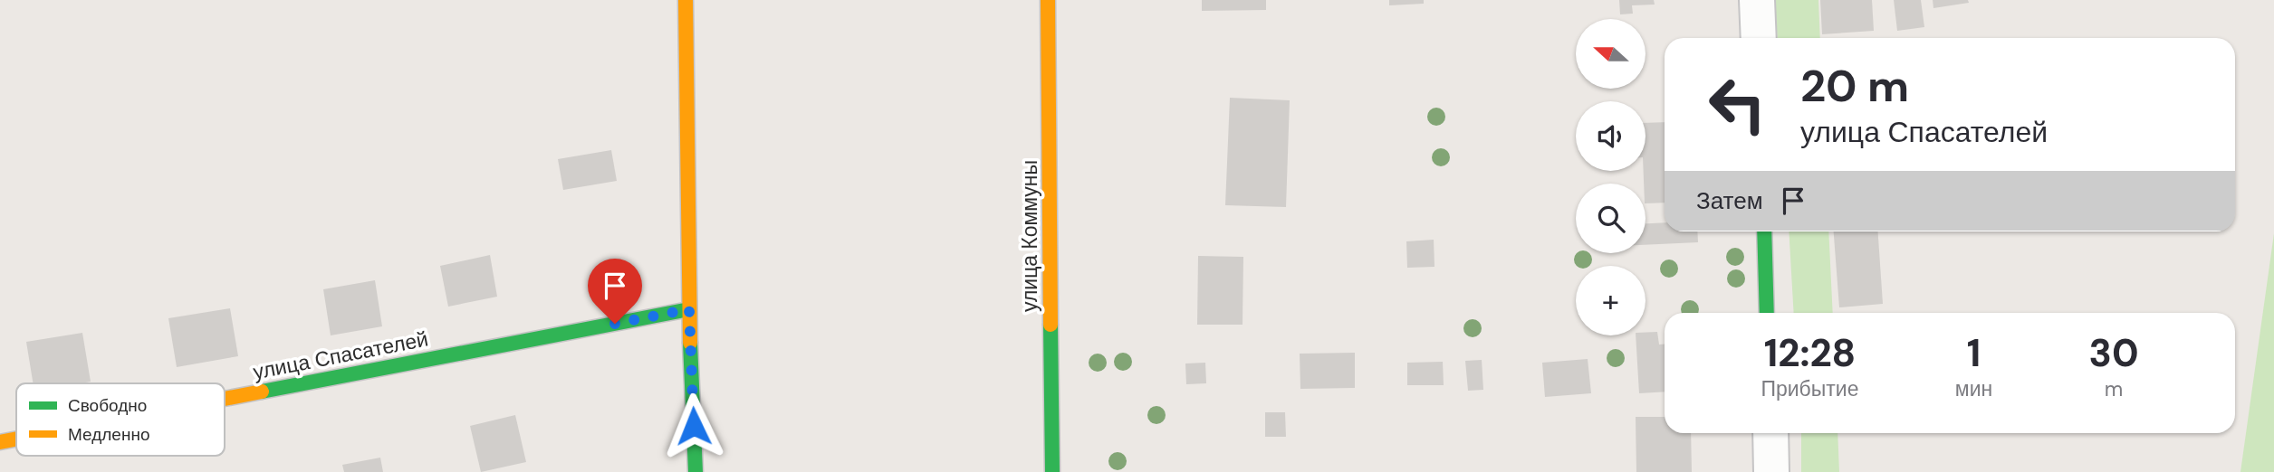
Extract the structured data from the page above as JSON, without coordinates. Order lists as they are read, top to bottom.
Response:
{
  "streets": {
    "street": ["улица Коммуны", "улица Спасателей"]
  },
  "legend": ["Свободно", "Медленно"],
  "north": "left",
  "page": {
    "map_buttons": "+",
    "turn": ["20 m", "улица Спасателей"],
    "then": "Затем",
    "eta": [
      "12:28",
      "Прибытие",
      "1",
      "мин",
      "30",
      "m"
    ]
  }
}
